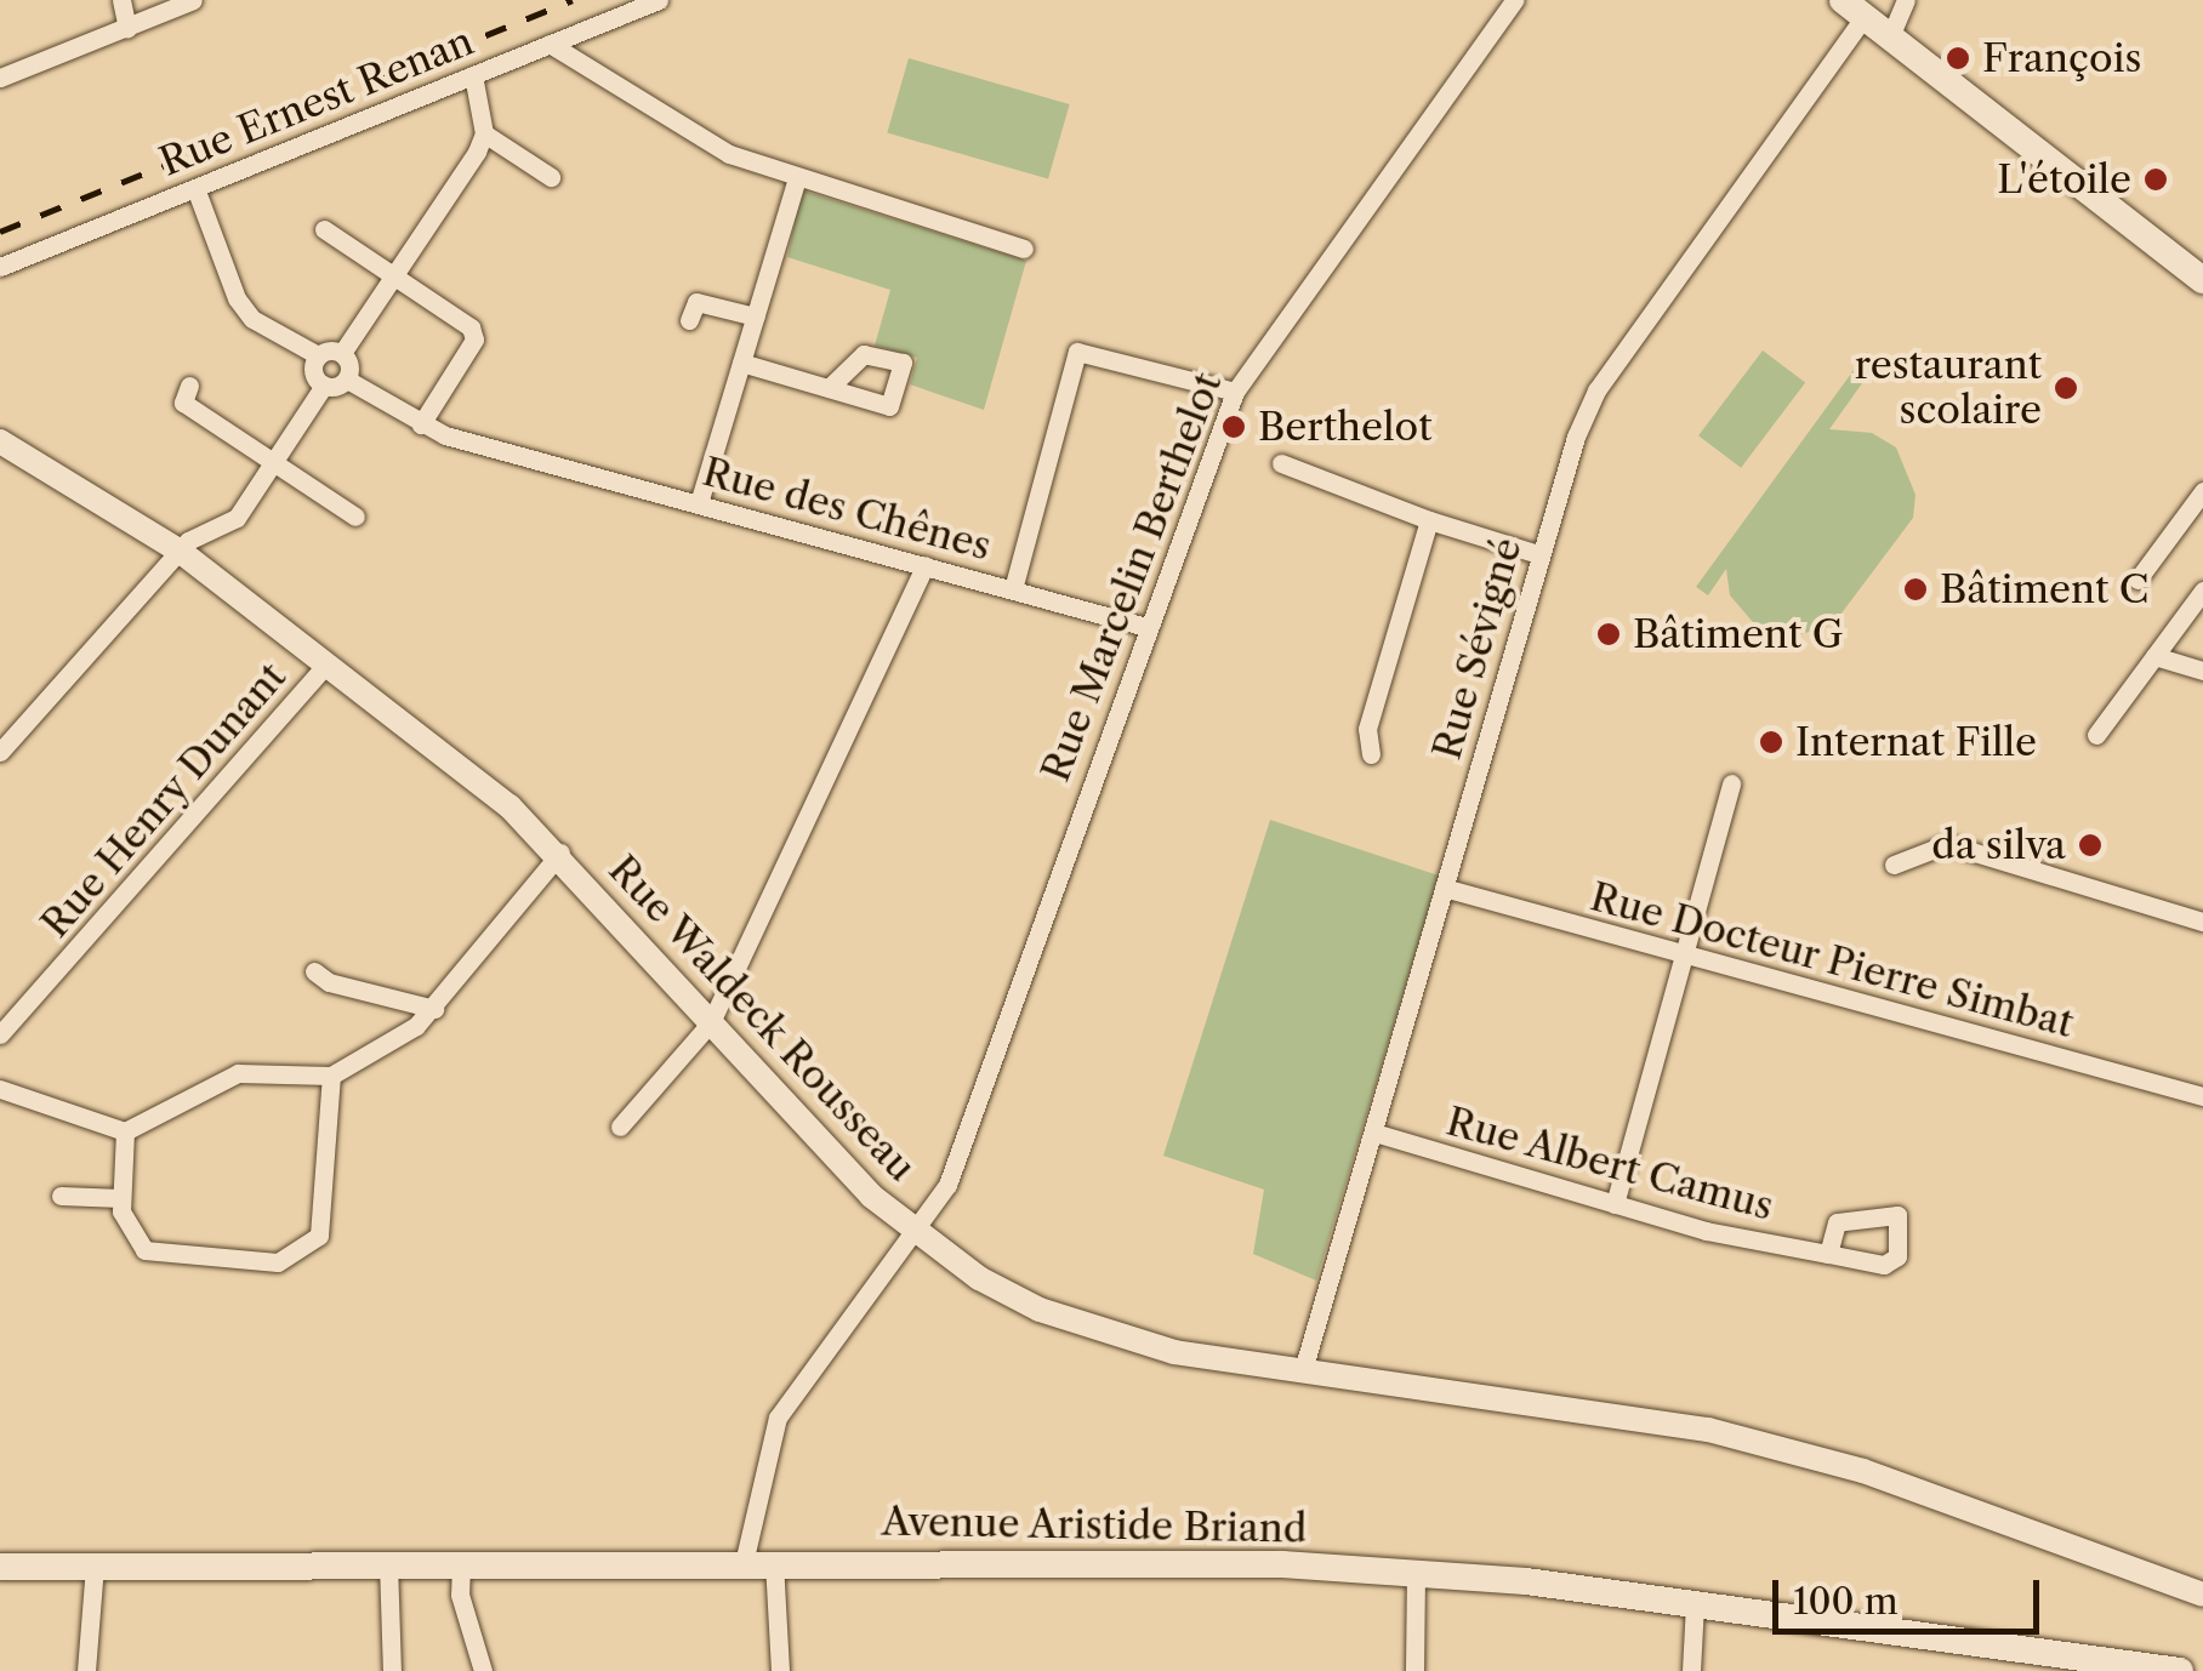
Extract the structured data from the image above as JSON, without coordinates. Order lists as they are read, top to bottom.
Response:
{
  "streets": {
    "main road": ["Avenue Aristide Briand"],
    "street": [
      "Rue Ernest Renan",
      "Rue des Chênes",
      "Rue Marcelin Berthelot",
      "Rue Sévigné",
      "Rue Henry Dunant",
      "Rue Docteur Pierre Simbat",
      "Rue Waldeck Rousseau",
      "Rue Albert Camus"
    ]
  },
  "crossings": [
    ["Rue des Chênes", "Rue Marcelin Berthelot"],
    ["Rue Marcelin Berthelot", "Rue Waldeck Rousseau"],
    ["Rue Marcelin Berthelot", "Avenue Aristide Briand"],
    ["Rue Sévigné", "Rue Docteur Pierre Simbat"],
    ["Rue Sévigné", "Rue Waldeck Rousseau"],
    ["Rue Sévigné", "Rue Albert Camus"],
    ["Rue Henry Dunant", "Rue Waldeck Rousseau"]
  ],
  "places": [
    "François",
    "L'étoile",
    "restaurant scolaire",
    "Berthelot",
    "Bâtiment C",
    "Bâtiment G",
    "Internat Fille",
    "da silva"
  ],
  "scale_bar": "100 m"
}
